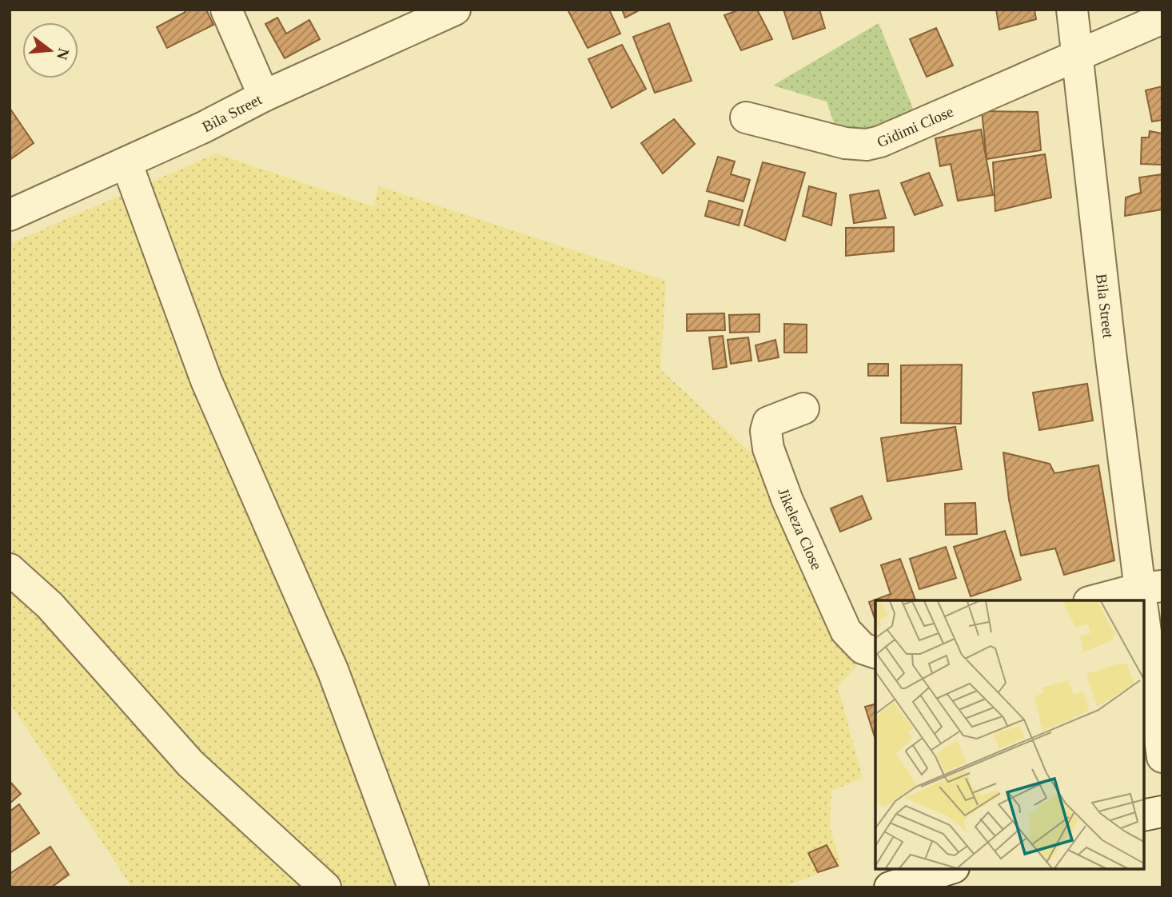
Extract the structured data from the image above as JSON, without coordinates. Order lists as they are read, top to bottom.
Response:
{
  "streets": {
    "street": ["Bila Street", "Gidimi Close", "Jikeleza Close"]
  },
  "crossings": [
    ["Bila Street", "Gidimi Close"]
  ],
  "north": "right"
}
